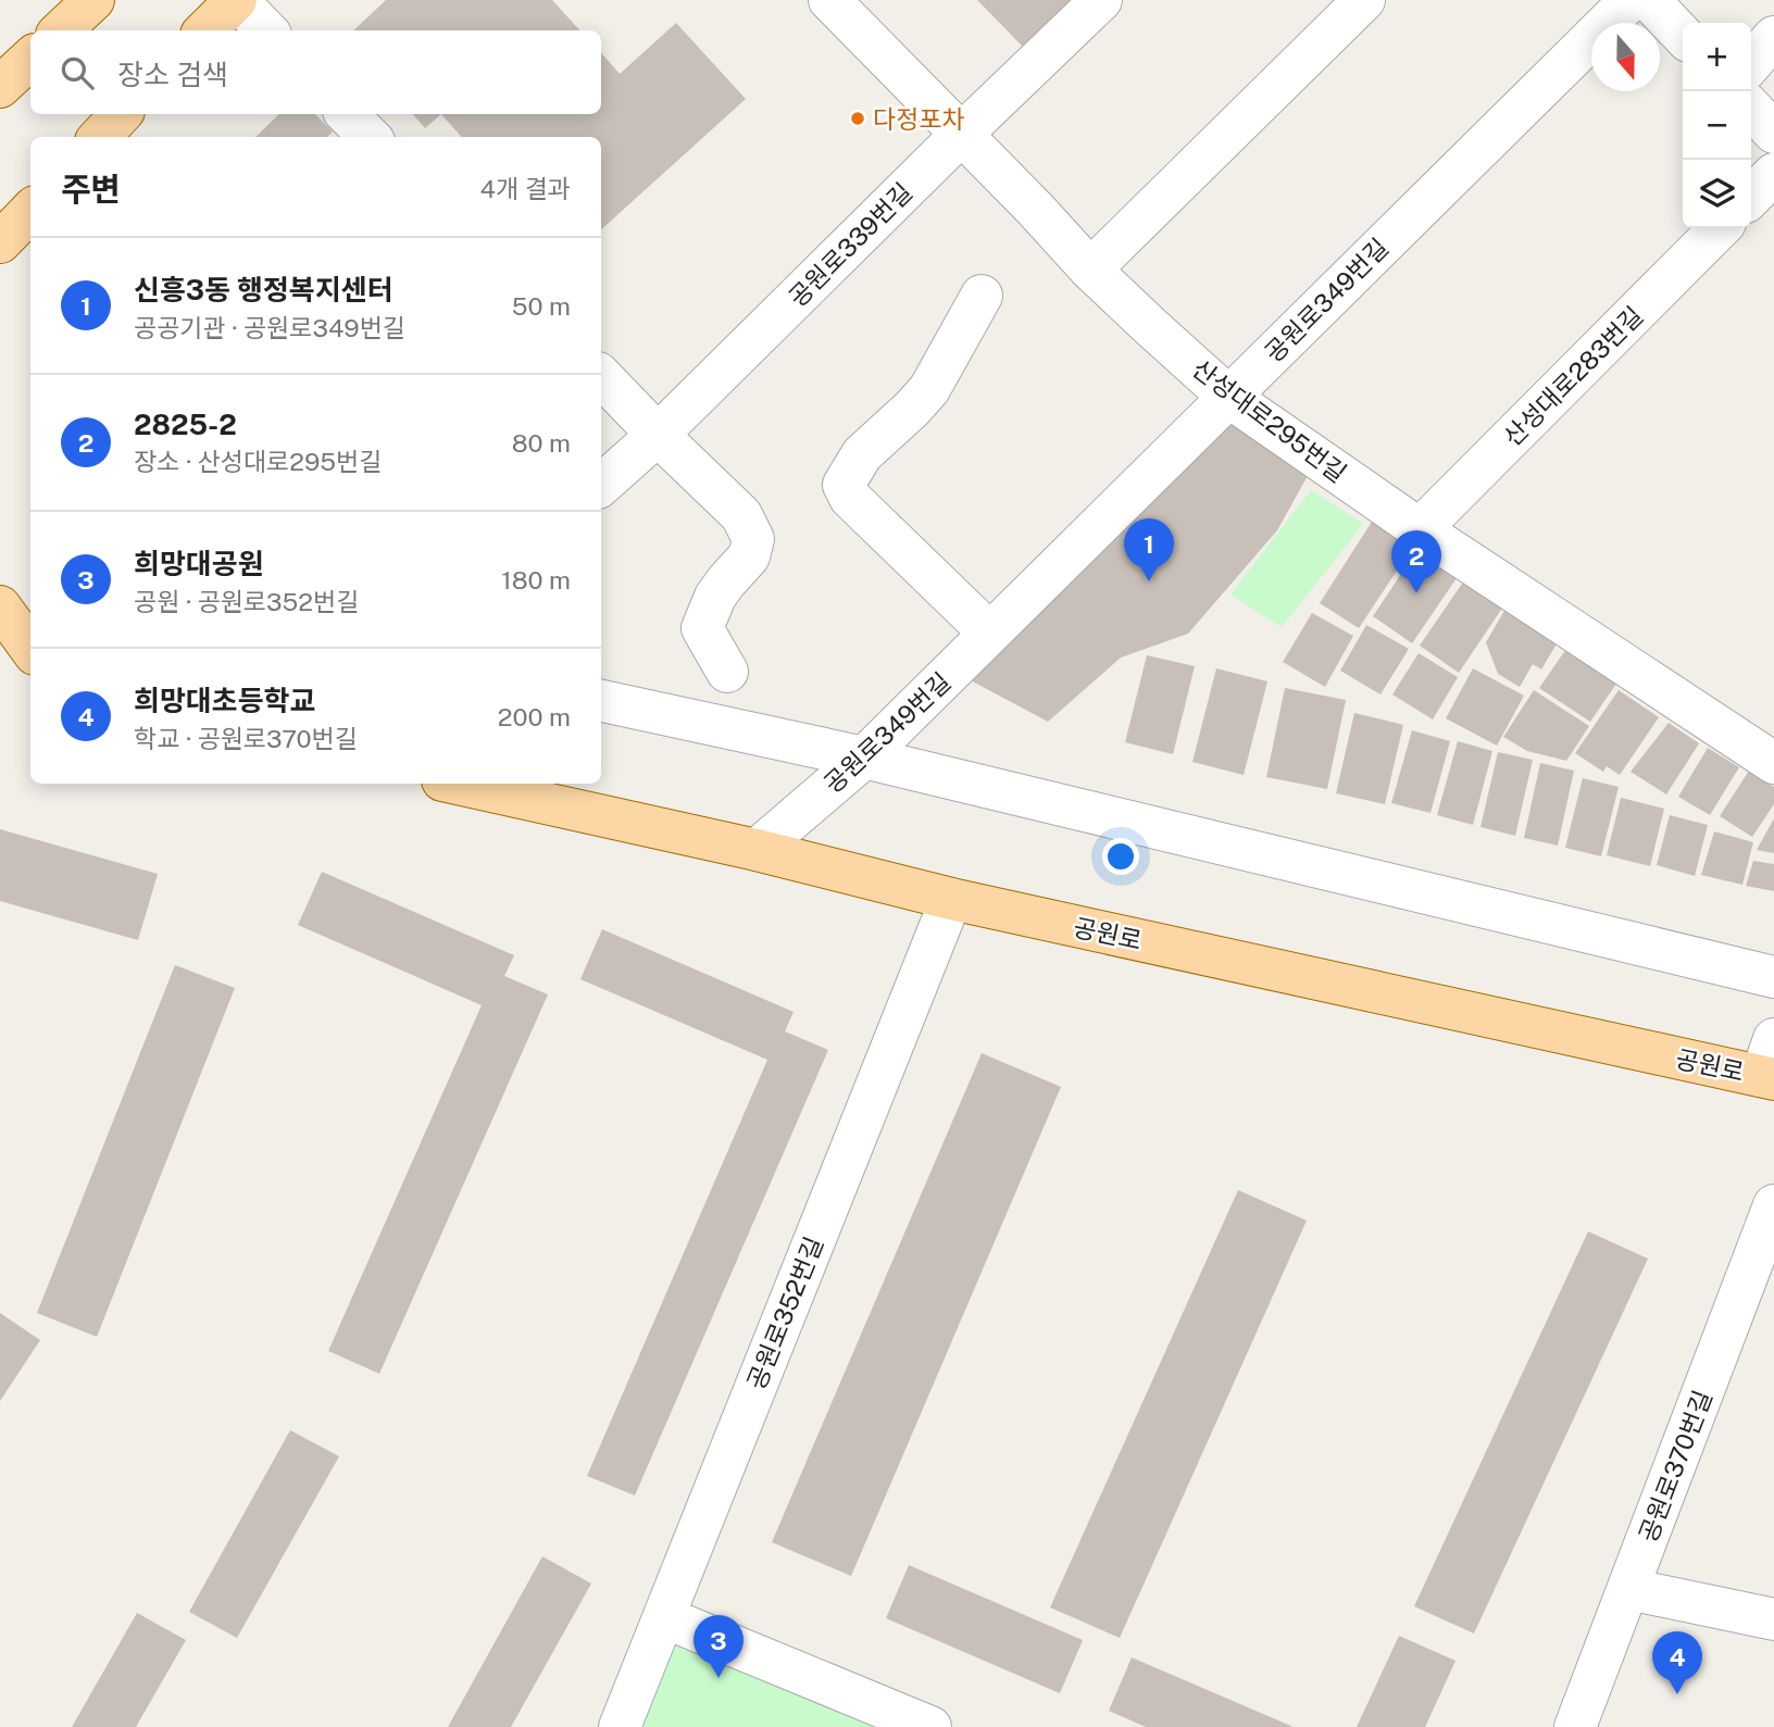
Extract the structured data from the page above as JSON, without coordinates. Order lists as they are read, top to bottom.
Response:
{
  "streets": {
    "main road": ["공원로"],
    "street": [
      "공원로339번길",
      "공원로349번길",
      "산성대로283번길",
      "산성대로295번길",
      "공원로352번길",
      "공원로370번길"
    ]
  },
  "crossings": [
    ["공원로339번길", "산성대로295번길"],
    ["공원로349번길", "산성대로295번길"],
    ["공원로349번길", "공원로"],
    ["산성대로283번길", "산성대로295번길"],
    ["공원로", "공원로352번길"]
  ],
  "places": ["다정포차"],
  "north": "bottom",
  "page": {
    "map_buttons": ["+", "−"],
    "search": "장소 검색",
    "heading": ["주변", "4개 결과"],
    "list": [
      {
        "mark": "1",
        "name": "신흥3동 행정복지센터",
        "note": "공공기관 · 공원로349번길",
        "value": "50 m"
      },
      {
        "mark": "2",
        "name": "2825-2",
        "note": "장소 · 산성대로295번길",
        "value": "80 m"
      },
      {
        "mark": "3",
        "name": "희망대공원",
        "note": "공원 · 공원로352번길",
        "value": "180 m"
      },
      {
        "mark": "4",
        "name": "희망대초등학교",
        "note": "학교 · 공원로370번길",
        "value": "200 m"
      }
    ],
    "pins": [
      "1",
      "2",
      "3",
      "4"
    ]
  }
}
